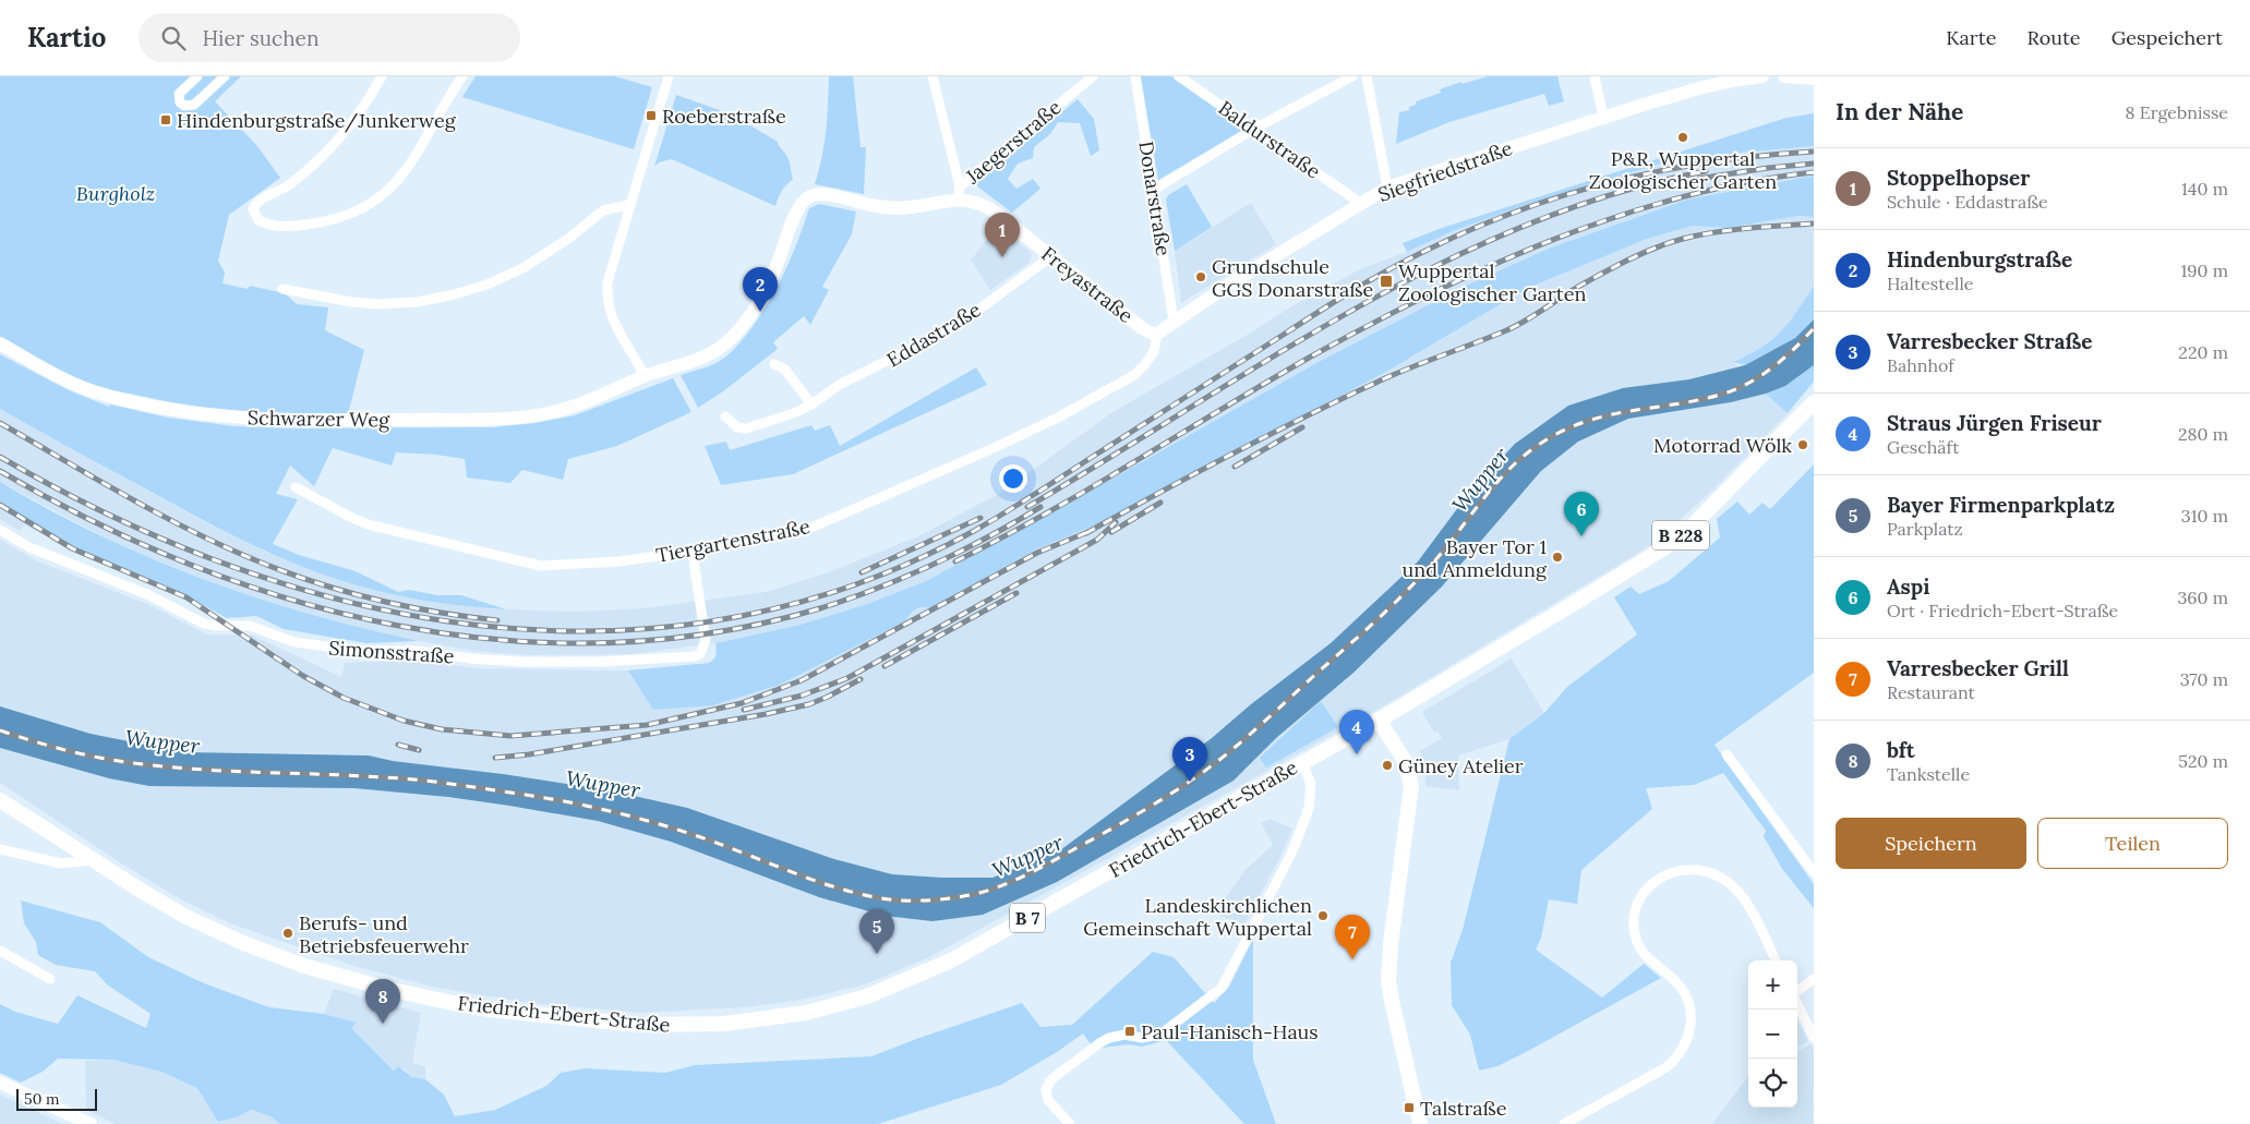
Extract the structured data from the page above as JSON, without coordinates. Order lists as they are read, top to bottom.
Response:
{
  "streets": {
    "main road": ["B 228", "Friedrich-Ebert-Straße", "B 7"],
    "street": [
      "Baldurstraße",
      "Jaegerstraße",
      "Siegfriedstraße",
      "Donarstraße",
      "Freyastraße",
      "Eddastraße",
      "Schwarzer Weg",
      "Tiergartenstraße",
      "Simonsstraße"
    ]
  },
  "crossings": [
    ["Baldurstraße", "Siegfriedstraße"],
    ["Jaegerstraße", "Freyastraße"],
    ["Jaegerstraße", "Schwarzer Weg"],
    ["Siegfriedstraße", "Donarstraße"],
    ["Siegfriedstraße", "Freyastraße"],
    ["Siegfriedstraße", "Tiergartenstraße"],
    ["Freyastraße", "Eddastraße"],
    ["Freyastraße", "Schwarzer Weg"],
    ["Freyastraße", "Tiergartenstraße"],
    ["Tiergartenstraße", "Simonsstraße"]
  ],
  "water": ["Wupper"],
  "parks": ["Burgholz"],
  "places": {
    "transit": [
      "Roeberstraße",
      "Hindenburgstraße/Junkerweg",
      "Wuppertal Zoologischer Garten",
      "Paul-Hanisch-Haus",
      "Talstraße"
    ],
    "other": [
      "P&R, Wuppertal Zoologischer Garten",
      "Grundschule GGS Donarstraße",
      "Motorrad Wölk",
      "Bayer Tor 1 und Anmeldung",
      "Güney Atelier",
      "Landeskirchlichen Gemeinschaft Wuppertal",
      "Berufs- und Betriebsfeuerwehr"
    ]
  },
  "scale_bar": "50 m",
  "page": {
    "header": "Kartio",
    "search": "Hier suchen",
    "nav": ["Karte", "Route", "Gespeichert"],
    "heading": ["In der Nähe", "8 Ergebnisse"],
    "list": [
      {
        "mark": "1",
        "name": "Stoppelhopser",
        "note": "Schule · Eddastraße",
        "value": "140 m"
      },
      {
        "mark": "2",
        "name": "Hindenburgstraße",
        "note": "Haltestelle",
        "value": "190 m"
      },
      {
        "mark": "3",
        "name": "Varresbecker Straße",
        "note": "Bahnhof",
        "value": "220 m"
      },
      {
        "mark": "4",
        "name": "Straus Jürgen Friseur",
        "note": "Geschäft",
        "value": "280 m"
      },
      {
        "mark": "5",
        "name": "Bayer Firmenparkplatz",
        "note": "Parkplatz",
        "value": "310 m"
      },
      {
        "mark": "6",
        "name": "Aspi",
        "note": "Ort · Friedrich-Ebert-Straße",
        "value": "360 m"
      },
      {
        "mark": "7",
        "name": "Varresbecker Grill",
        "note": "Restaurant",
        "value": "370 m"
      },
      {
        "mark": "8",
        "name": "bft",
        "note": "Tankstelle",
        "value": "520 m"
      }
    ],
    "pins": [
      "1",
      "2",
      "6",
      "4",
      "3",
      "5",
      "7",
      "8"
    ],
    "buttons": ["Speichern", "Teilen"],
    "map_buttons": ["+", "−"],
    "scale": "50 m"
  }
}
